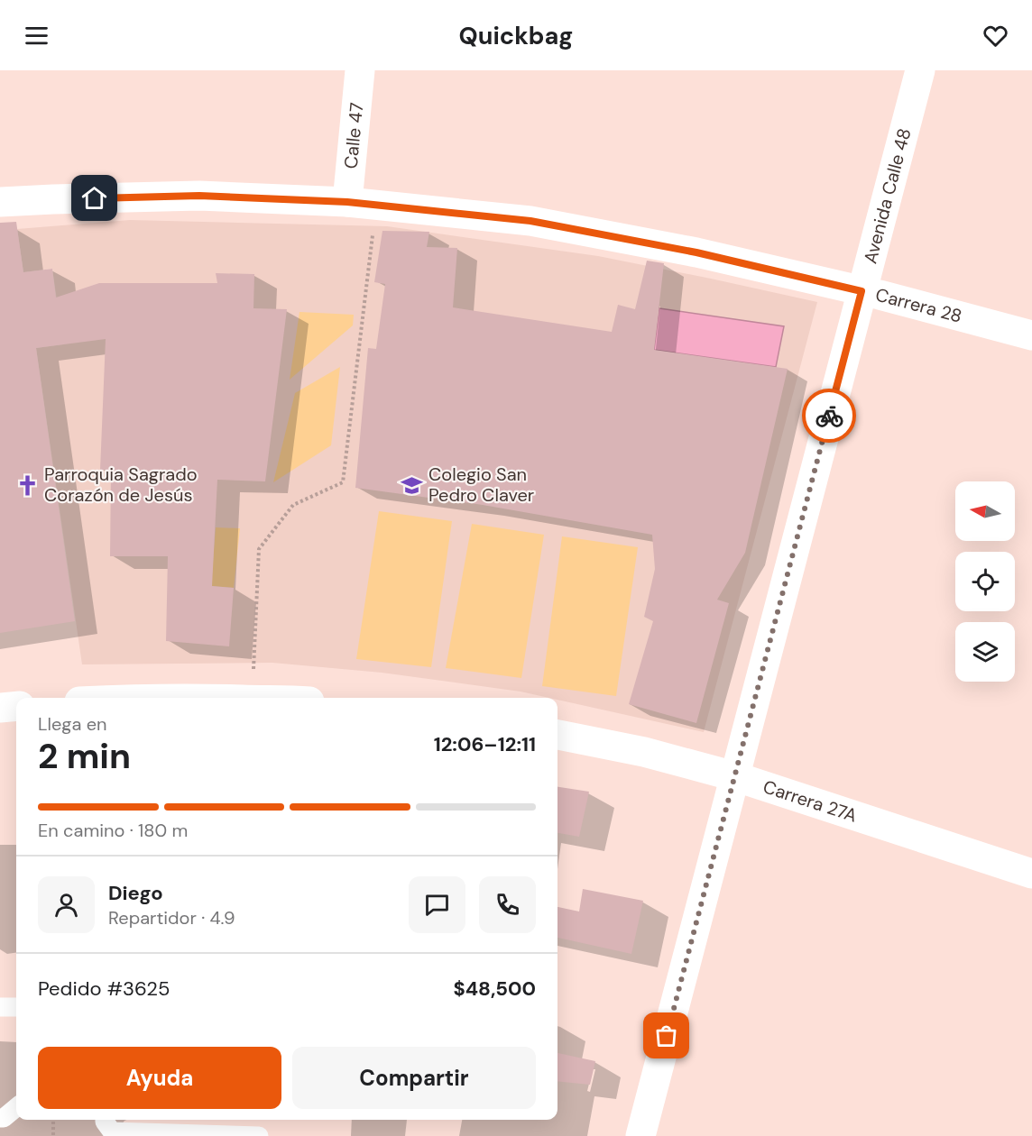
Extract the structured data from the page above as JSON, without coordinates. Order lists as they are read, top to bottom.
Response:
{
  "streets": {
    "street": [
      "Calle 47",
      "Avenida Calle 48",
      "Carrera 28",
      "Carrera 27A"
    ]
  },
  "crossings": [
    ["Calle 47", "Carrera 28"],
    ["Avenida Calle 48", "Carrera 28"],
    ["Avenida Calle 48", "Carrera 27A"]
  ],
  "places": {
    "church": ["Parroquia Sagrado Corazón de Jesús"],
    "school or university": ["Colegio San Pedro Claver"]
  },
  "north": "left",
  "page": {
    "header": "Quickbag",
    "heading": ["2 min", "Llega en", "12:06–12:11"],
    "panel": [
      "Diego",
      "Repartidor · 4.9",
      "Pedido #3625",
      "$48,500"
    ],
    "bar": "En camino · 180 m",
    "buttons": ["Ayuda", "Compartir"]
  }
}
